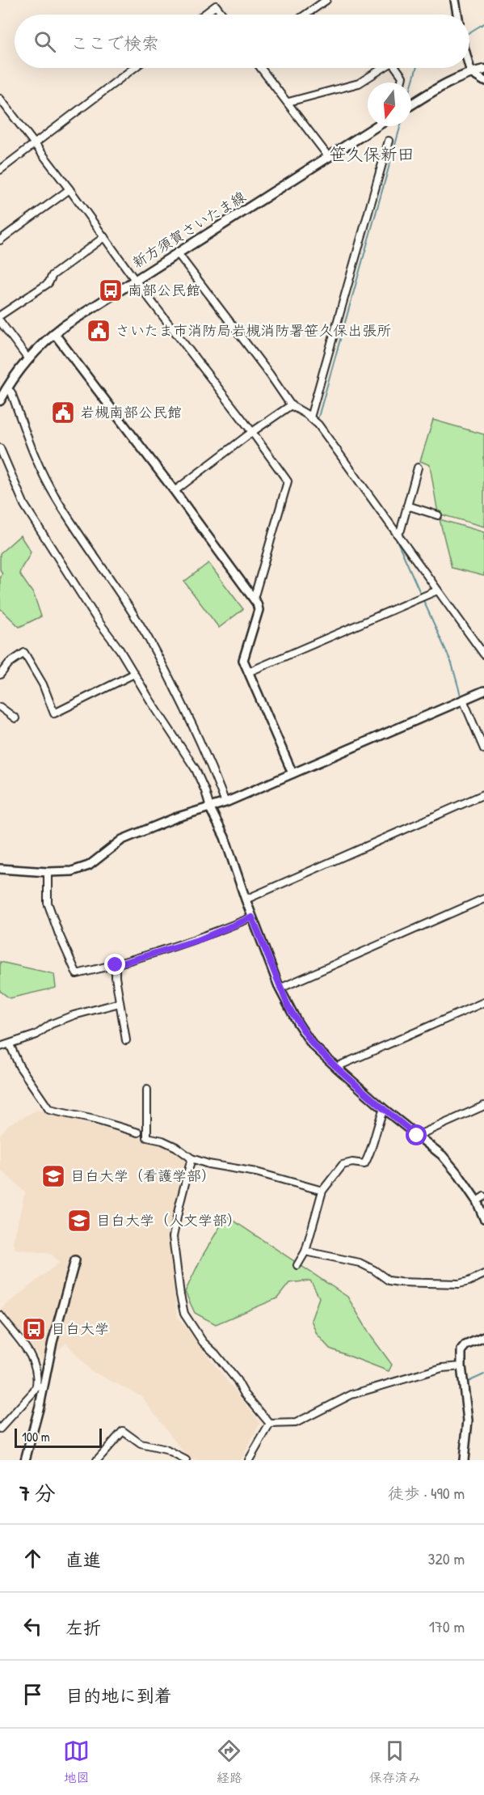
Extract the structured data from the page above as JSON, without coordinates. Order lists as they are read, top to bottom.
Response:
{
  "streets": {
    "main road": ["新方須賀さいたま線"]
  },
  "districts": ["笹久保新田"],
  "places": {
    "bus stop": ["南部公民館", "目白大学"],
    "public building": ["さいたま市消防局岩槻消防署笹久保出張所", "岩槻南部公民館"],
    "school or university": ["目白大学（看護学部）", "目白大学（人文学部）"]
  },
  "scale_bar": "100 m",
  "north": "bottom",
  "page": {
    "search": "ここで検索",
    "scale": "100 m",
    "heading": ["7 分", "徒歩 · 490 m"],
    "list": [
      ["直進", "320 m"],
      ["左折", "170 m"],
      "目的地に到着"
    ],
    "nav": ["地図", "経路", "保存済み"]
  }
}
